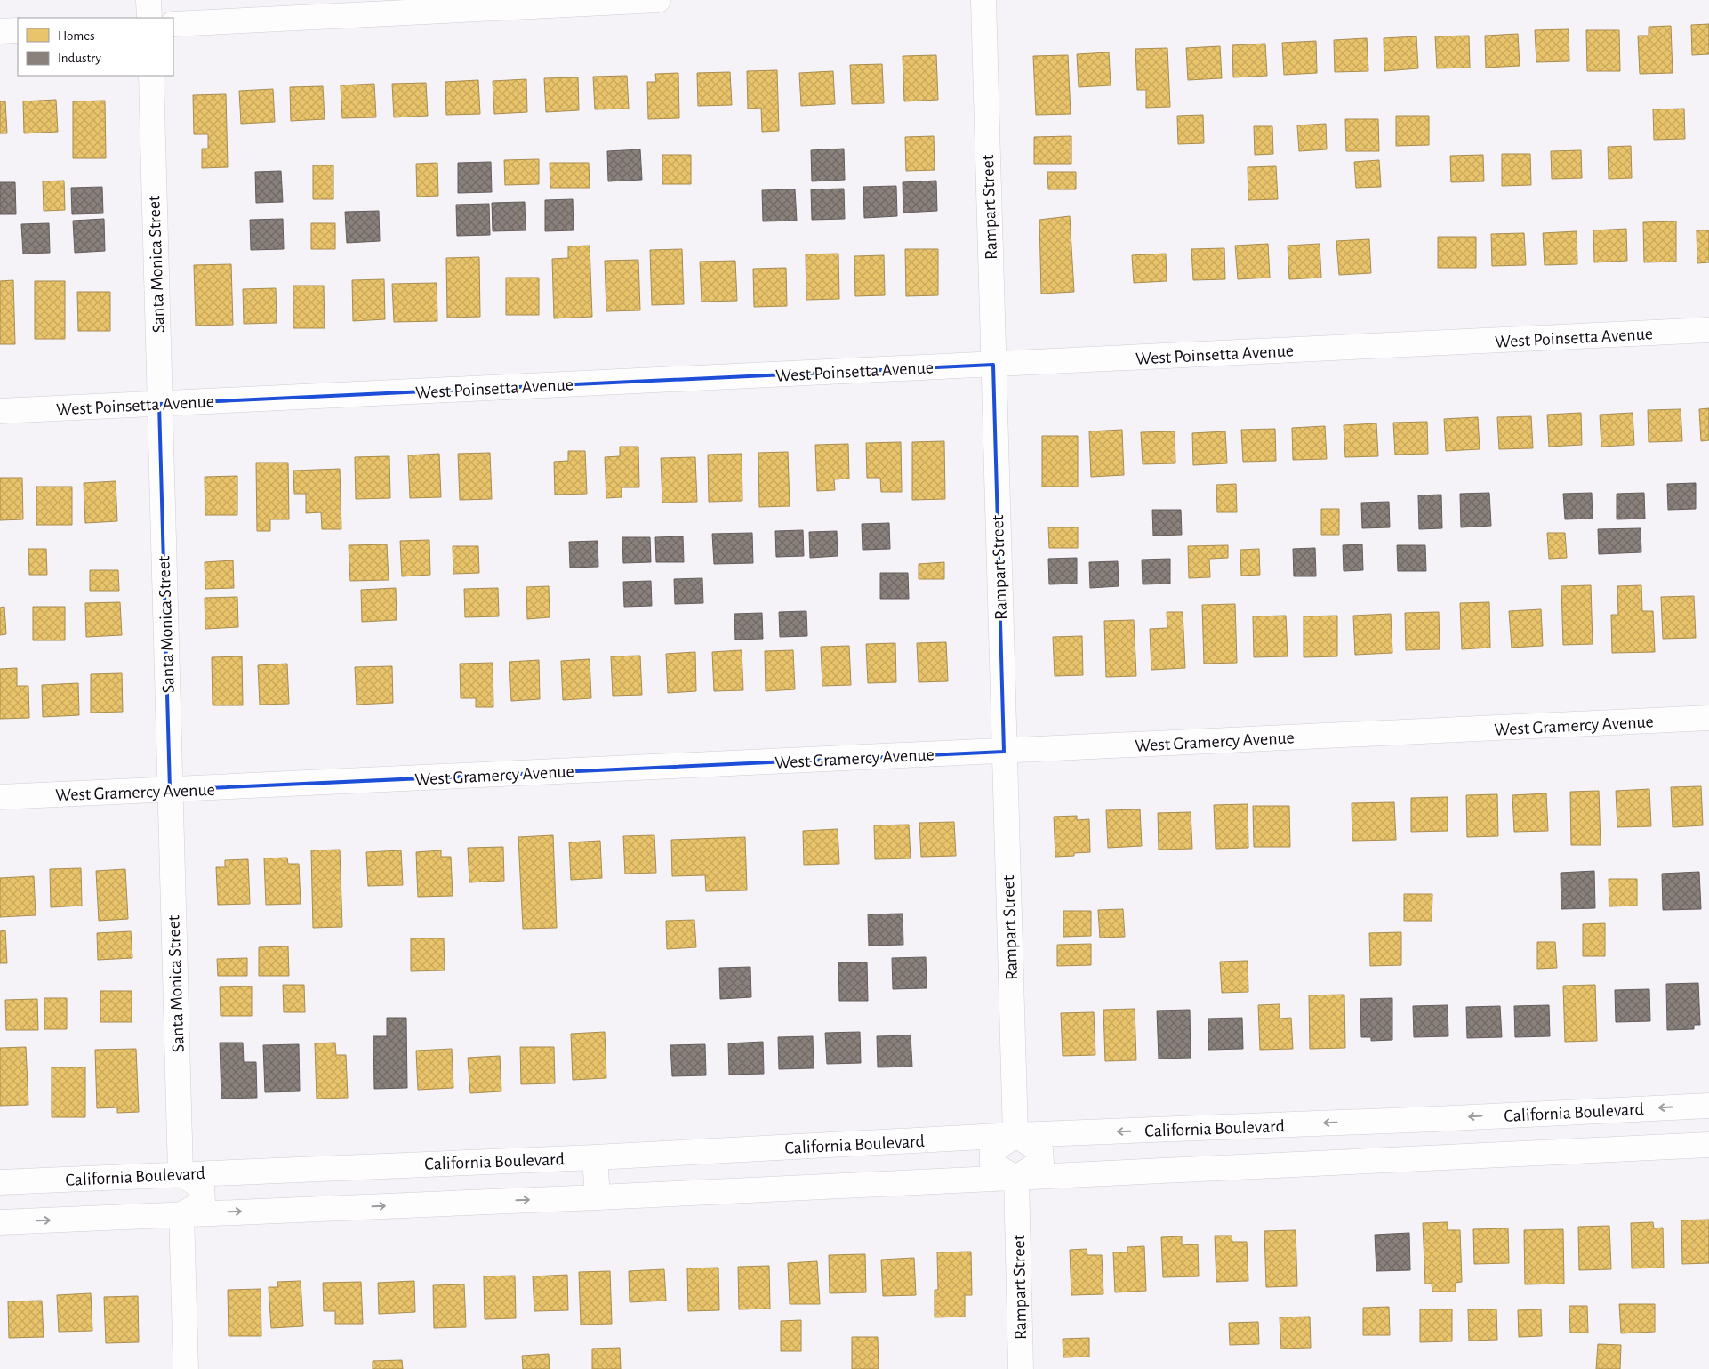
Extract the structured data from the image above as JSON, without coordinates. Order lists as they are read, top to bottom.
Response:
{
  "streets": {
    "street": [
      "Rampart Street",
      "Santa Monica Street",
      "West Poinsetta Avenue",
      "West Gramercy Avenue",
      "California Boulevard"
    ]
  },
  "crossings": [
    ["Rampart Street", "West Poinsetta Avenue"],
    ["Rampart Street", "West Gramercy Avenue"],
    ["Rampart Street", "California Boulevard"],
    ["Santa Monica Street", "West Poinsetta Avenue"],
    ["Santa Monica Street", "West Gramercy Avenue"],
    ["Santa Monica Street", "California Boulevard"]
  ],
  "legend": ["Homes", "Industry"]
}
